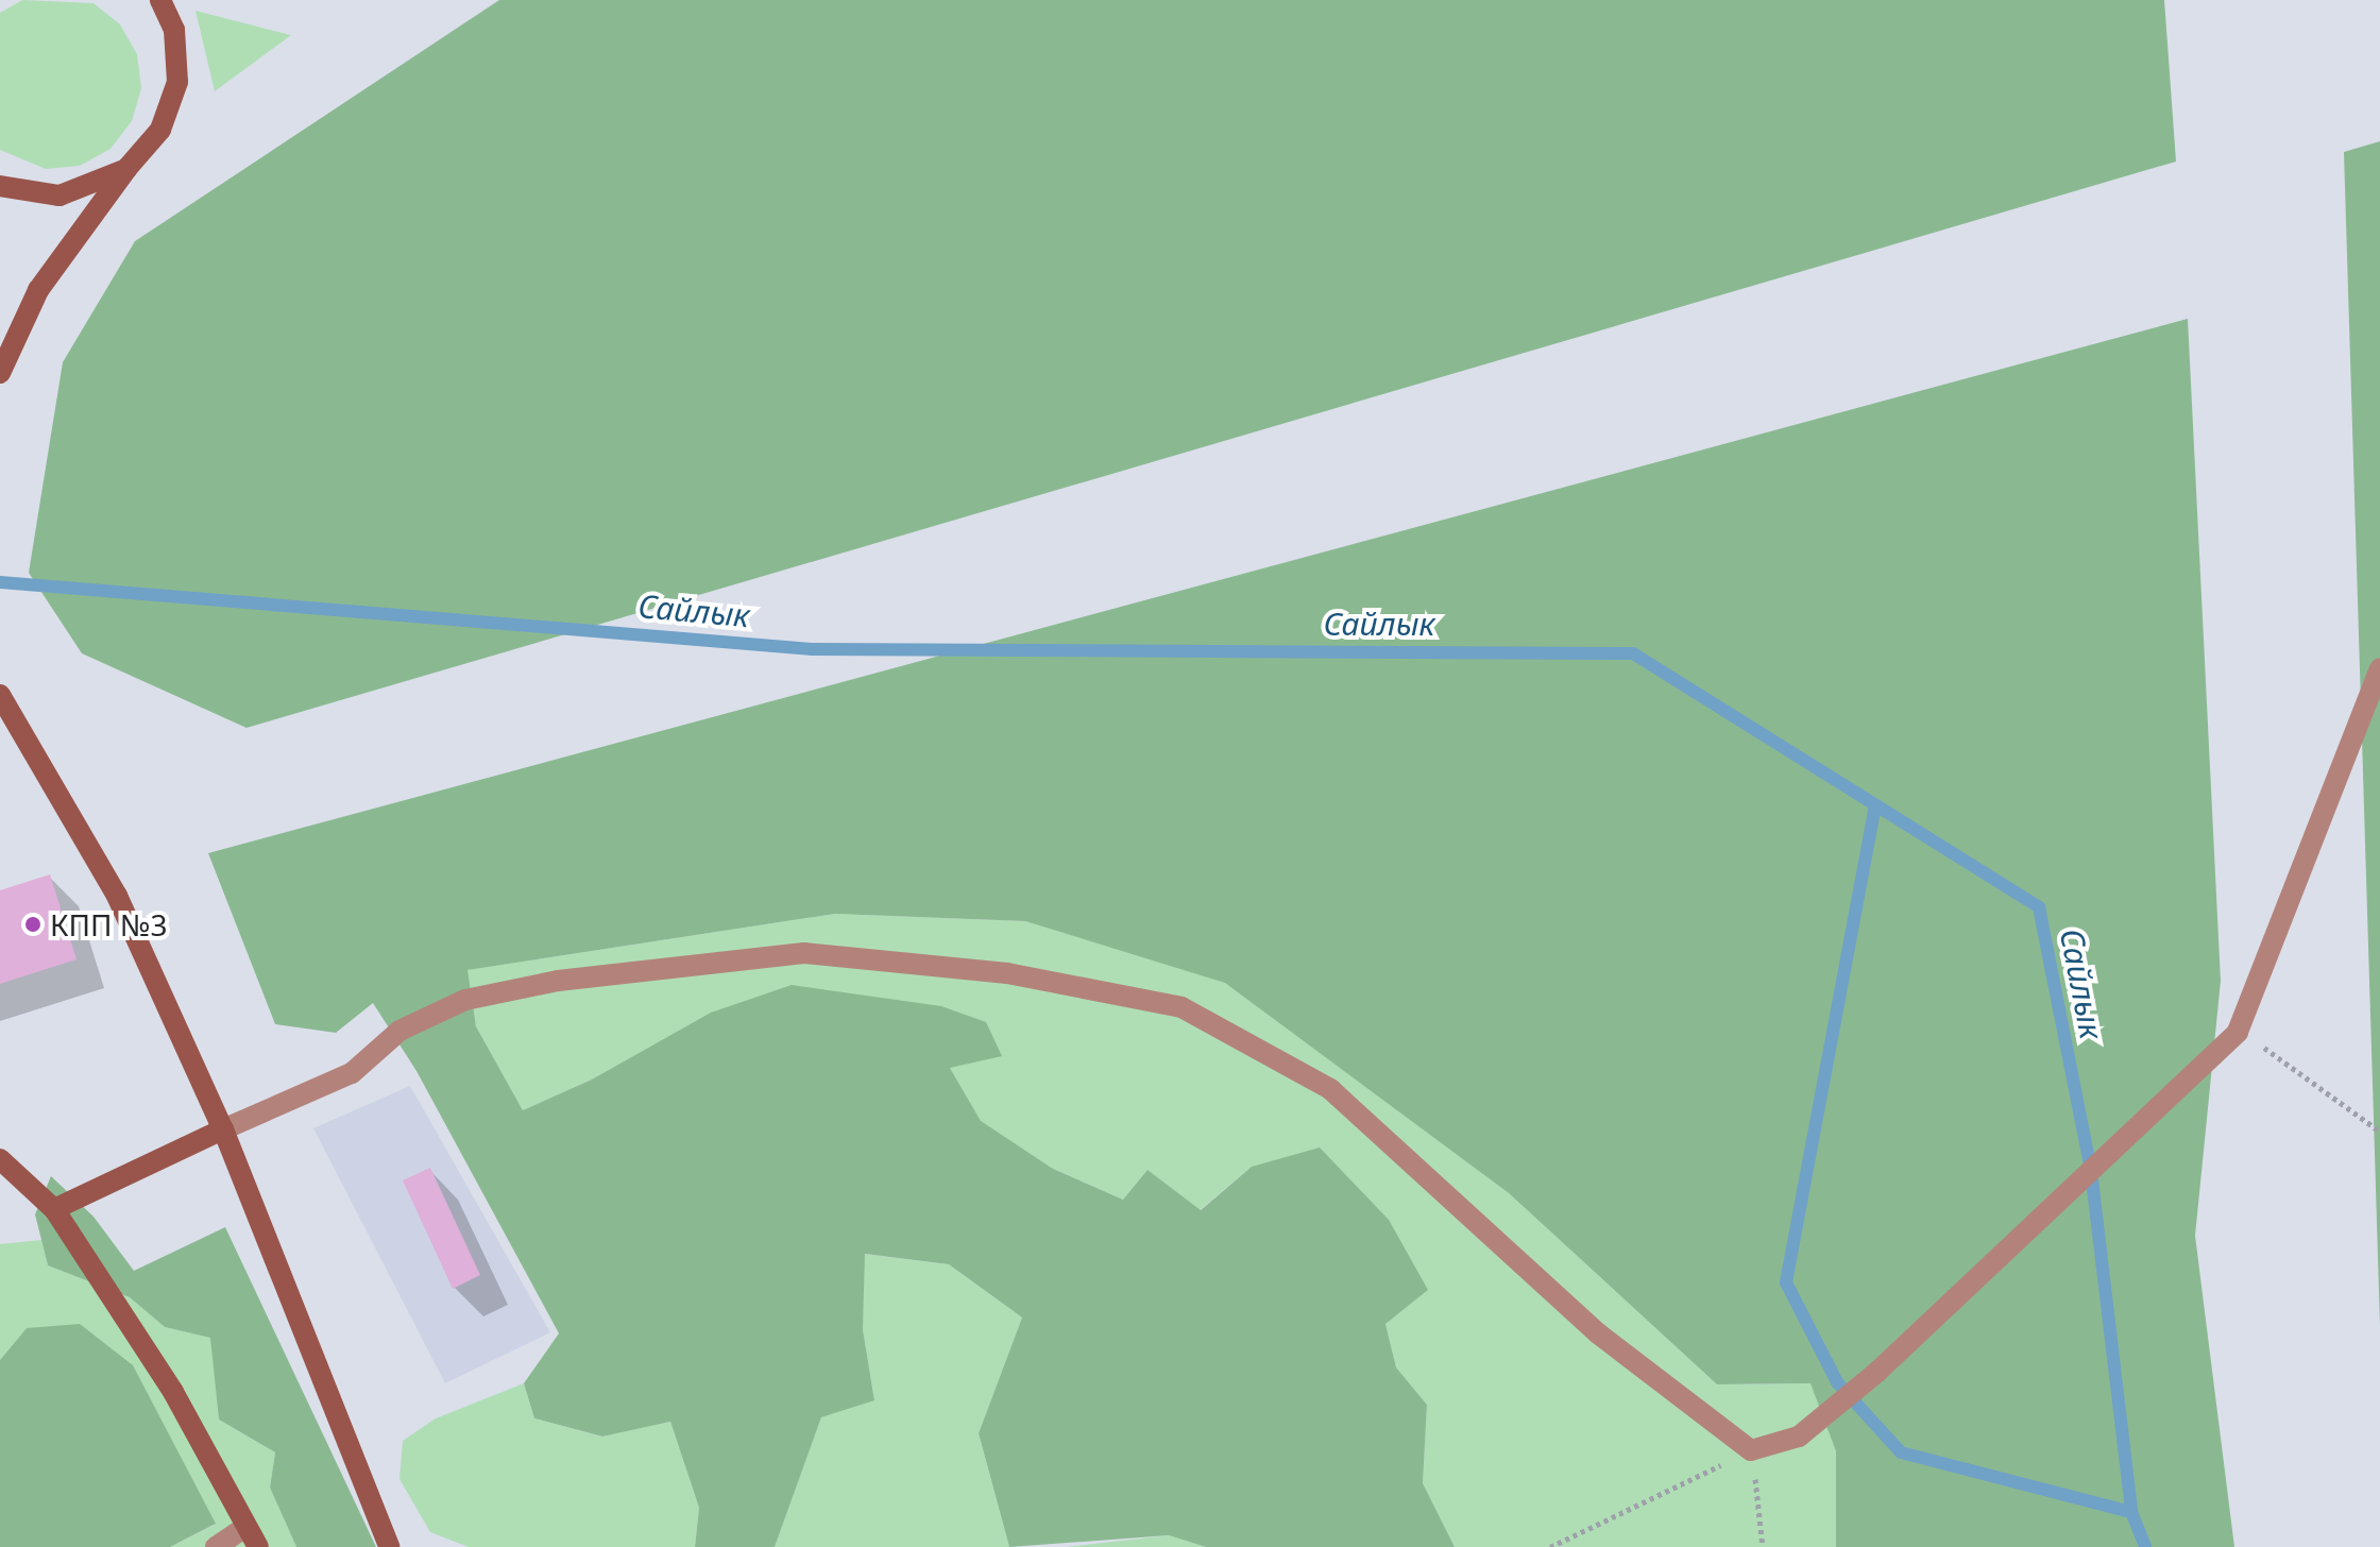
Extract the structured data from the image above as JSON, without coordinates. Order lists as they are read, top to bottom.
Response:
{
  "water": ["Сайлык"],
  "places": ["КПП №3"]
}
